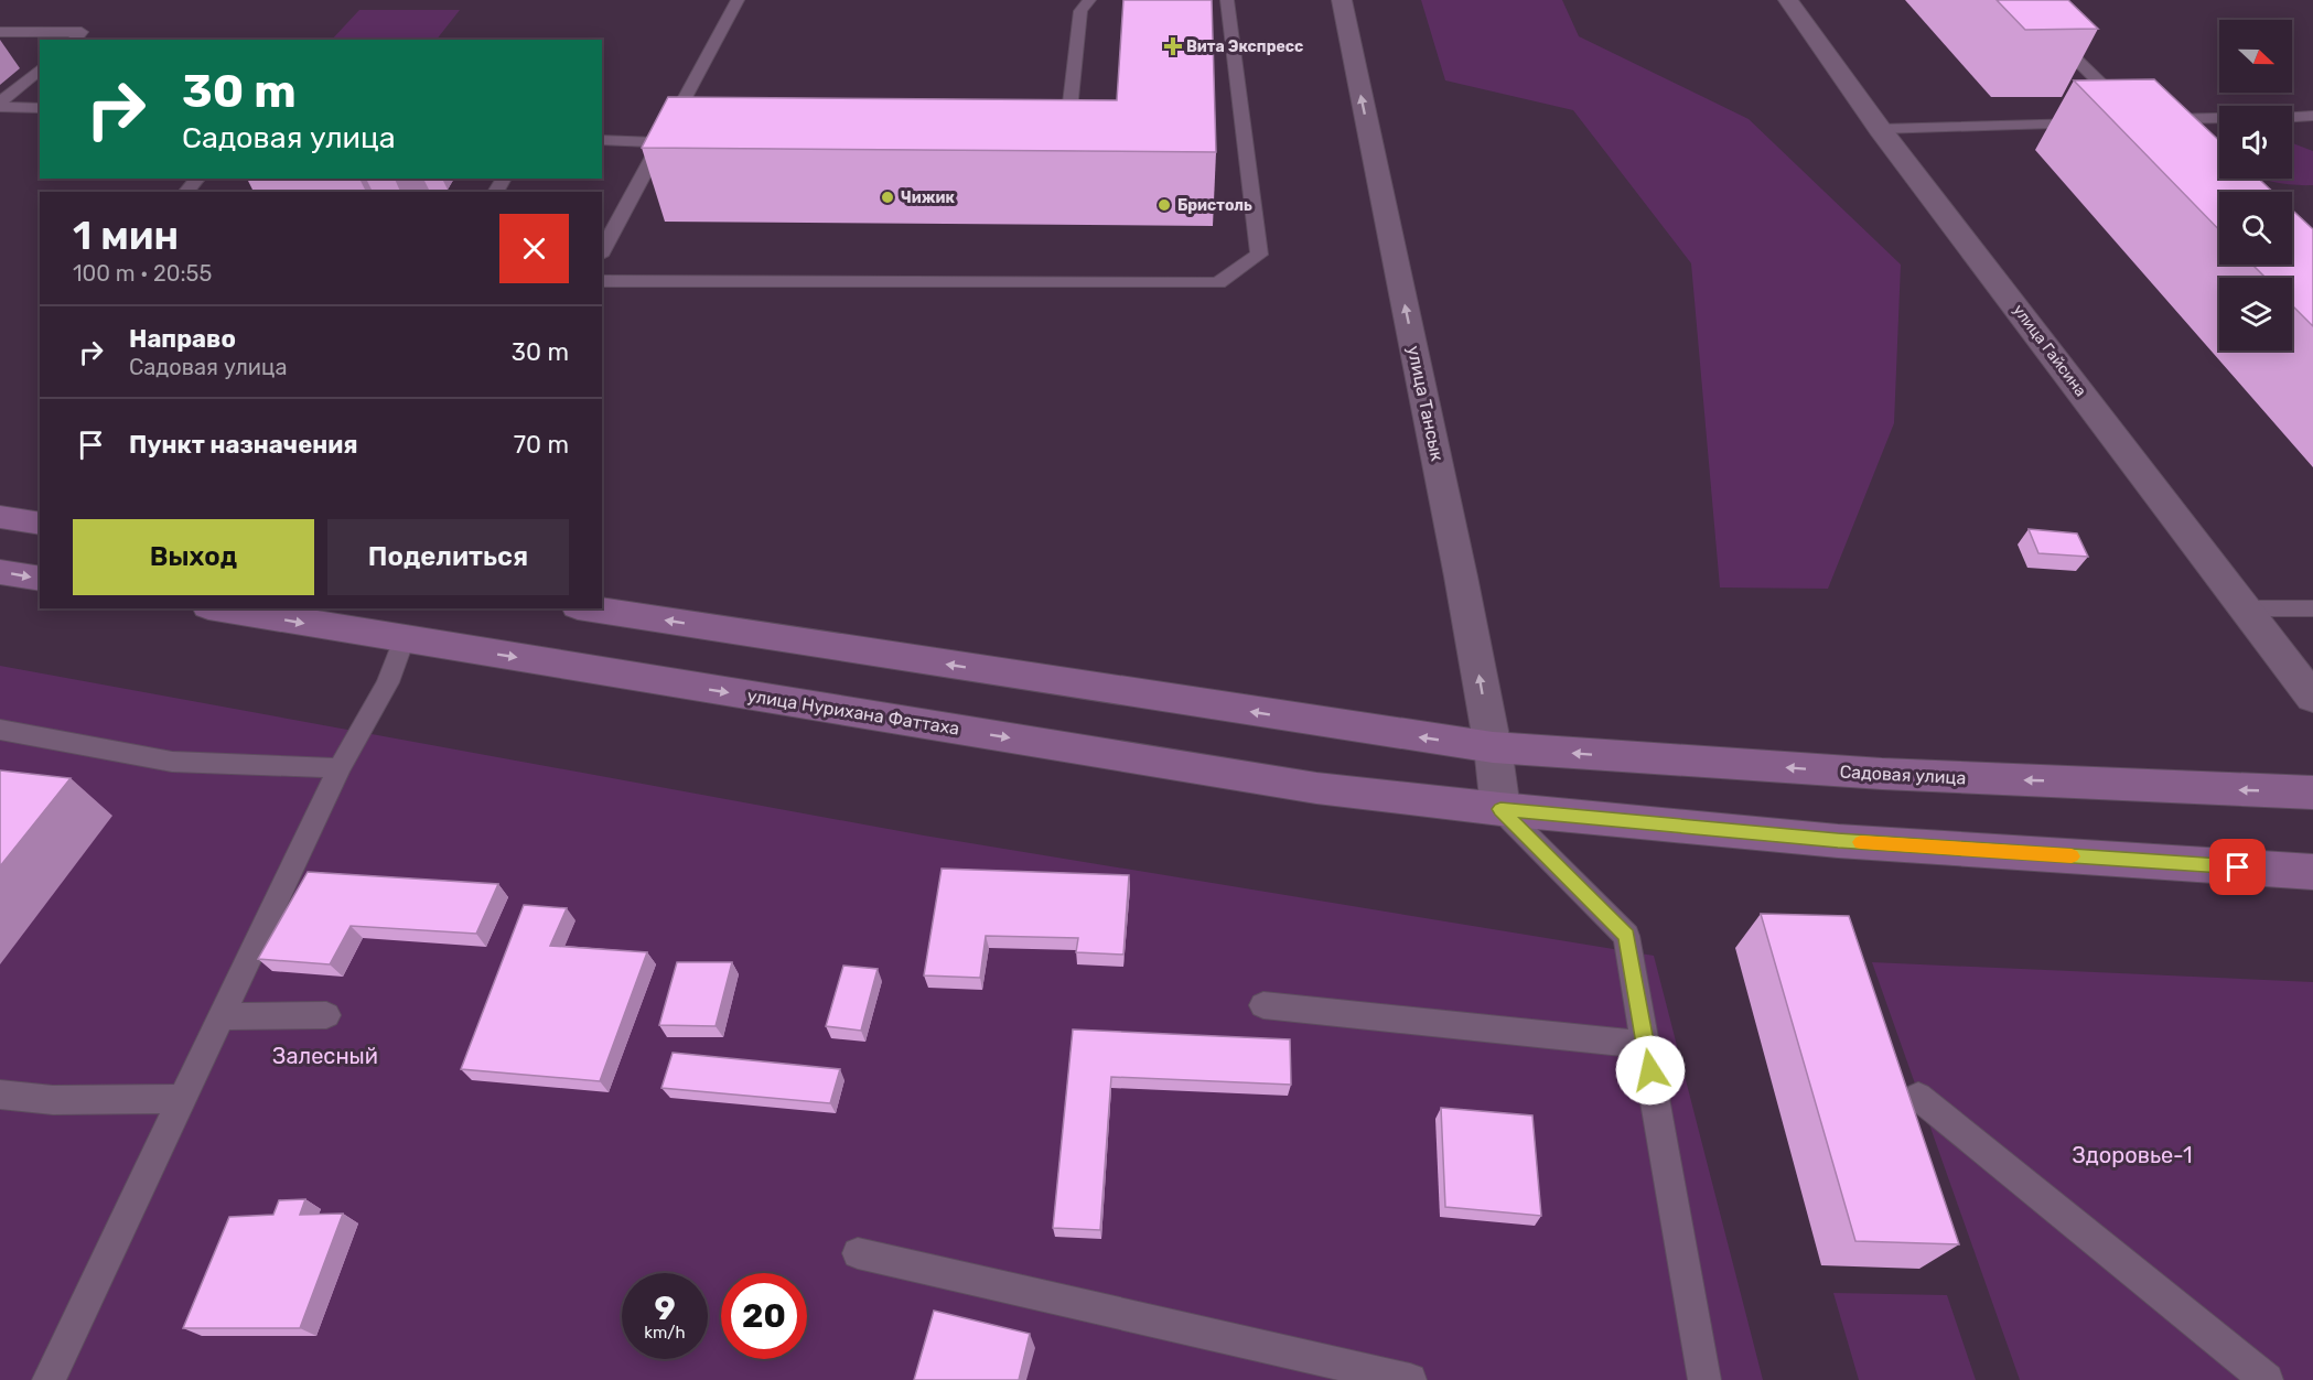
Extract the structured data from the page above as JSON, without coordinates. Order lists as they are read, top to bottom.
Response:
{
  "streets": {
    "street": [
      "улица Гайсина",
      "улица Тансык",
      "улица Нурихана Фаттаха",
      "Садовая улица"
    ]
  },
  "crossings": [
    ["улица Тансык", "улица Нурихана Фаттаха"],
    ["улица Тансык", "Садовая улица"]
  ],
  "one_way": ["улица Тансык"],
  "parks": ["Залесный", "Здоровье-1"],
  "places": {
    "health": ["Вита Экспресс"],
    "other": ["Чижик", "Бристоль"]
  },
  "north": "right",
  "page": {
    "turn": ["30 m", "Садовая улица"],
    "heading": ["1 мин", "100 m · 20:55"],
    "list": [
      {
        "name": "Направо",
        "note": "Садовая улица",
        "value": "30 m"
      },
      {
        "name": "Пункт назначения",
        "value": "70 m"
      }
    ],
    "buttons": ["Выход", "Поделиться"],
    "speed": "9 km/h",
    "limit": "20"
  }
}
